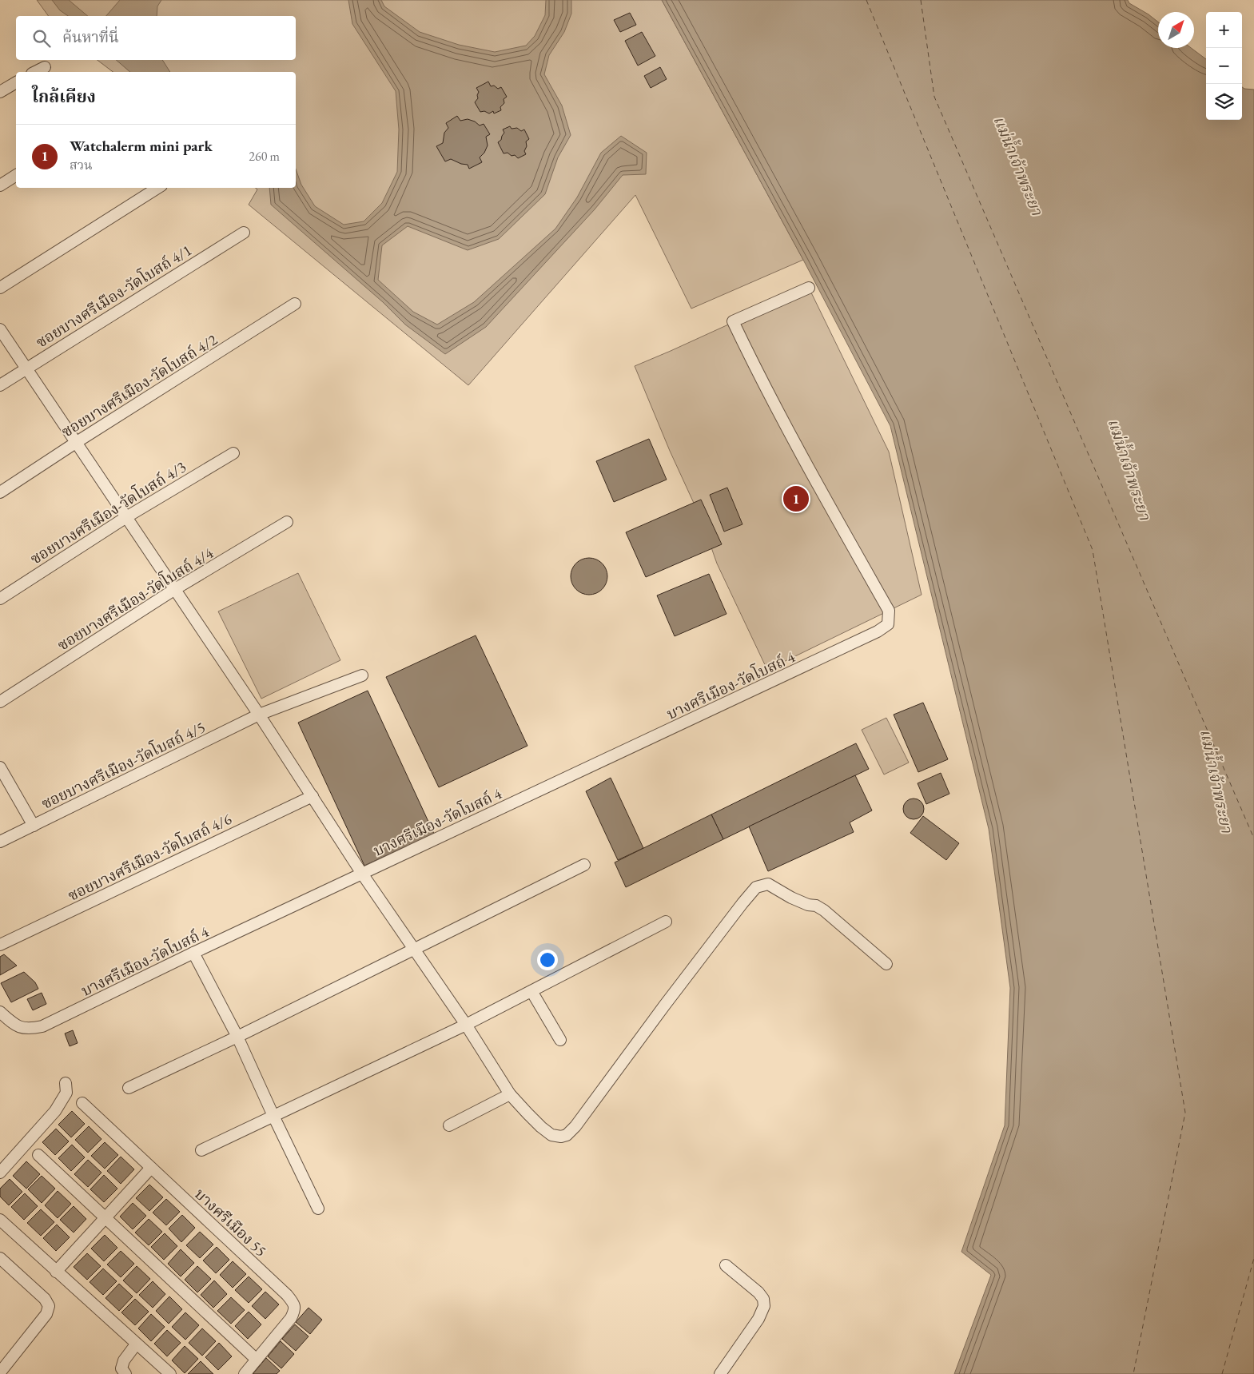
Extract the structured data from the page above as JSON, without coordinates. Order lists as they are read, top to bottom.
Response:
{
  "streets": {
    "street": [
      "ซอยบางศรีเมือง-วัดโบสถ์ 4/1",
      "ซอยบางศรีเมือง-วัดโบสถ์ 4/2",
      "ซอยบางศรีเมือง-วัดโบสถ์ 4/3",
      "ซอยบางศรีเมือง-วัดโบสถ์ 4/4",
      "บางศรีเมือง-วัดโบสถ์ 4",
      "ซอยบางศรีเมือง-วัดโบสถ์ 4/5",
      "ซอยบางศรีเมือง-วัดโบสถ์ 4/6",
      "บางศรีเมือง 55"
    ]
  },
  "water": ["แม่น้ำเจ้าพระยา"],
  "north": "top right",
  "page": {
    "map_buttons": ["+", "−"],
    "search": "ค้นหาที่นี่",
    "heading": "ใกล้เคียง",
    "list": [
      {
        "mark": "1",
        "name": "Watchalerm mini park",
        "note": "สวน",
        "value": "260 m"
      }
    ],
    "pins": "1"
  }
}
